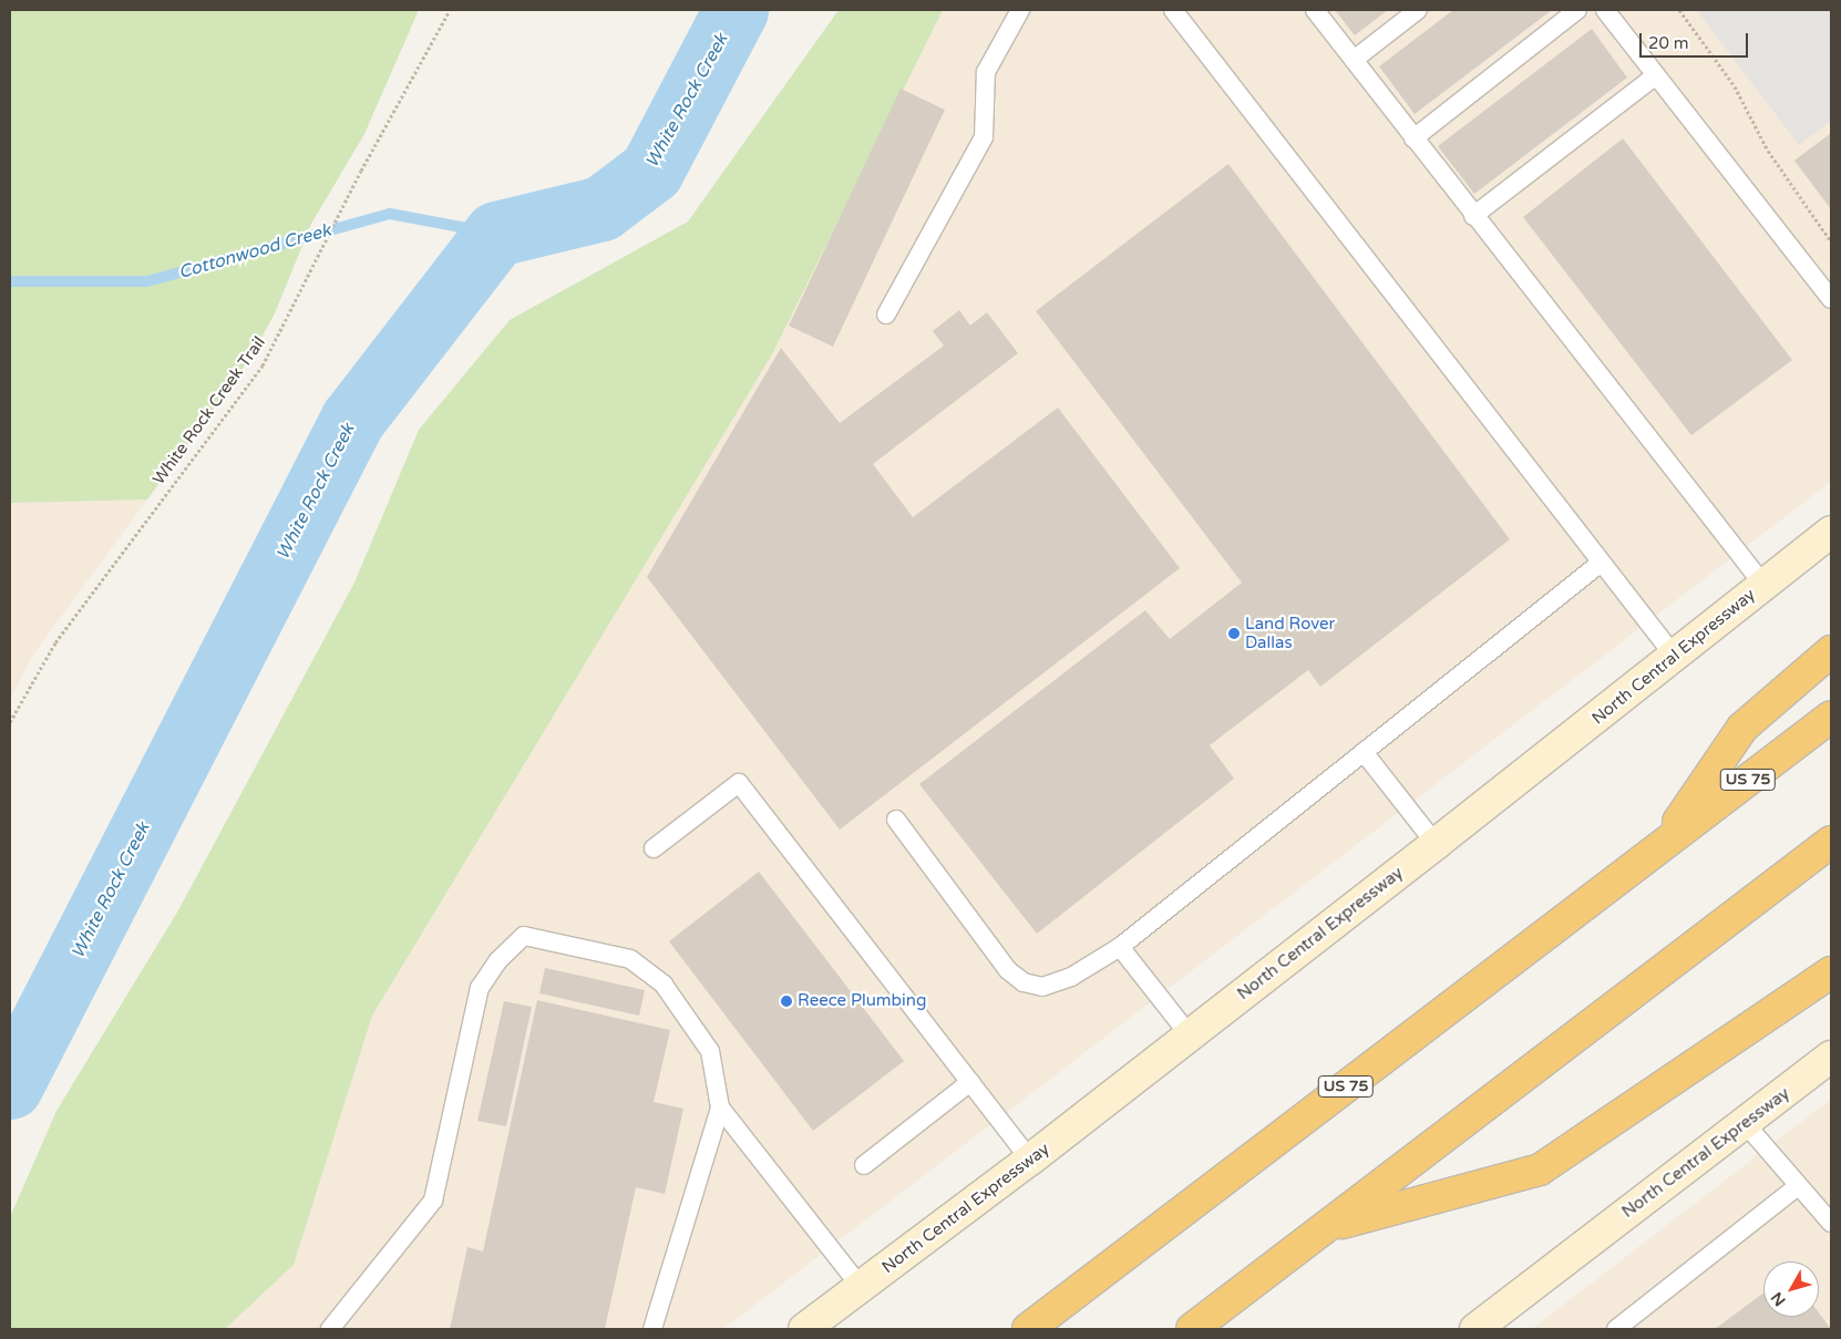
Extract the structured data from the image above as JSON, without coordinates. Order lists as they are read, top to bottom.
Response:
{
  "streets": {
    "highway": ["US 75"],
    "main road": ["North Central Expressway"],
    "path": ["White Rock Creek Trail"]
  },
  "water": ["White Rock Creek", "Cottonwood Creek"],
  "places": ["Land Rover Dallas", "Reece Plumbing"],
  "scale_bar": "20 m",
  "north": "bottom left"
}
